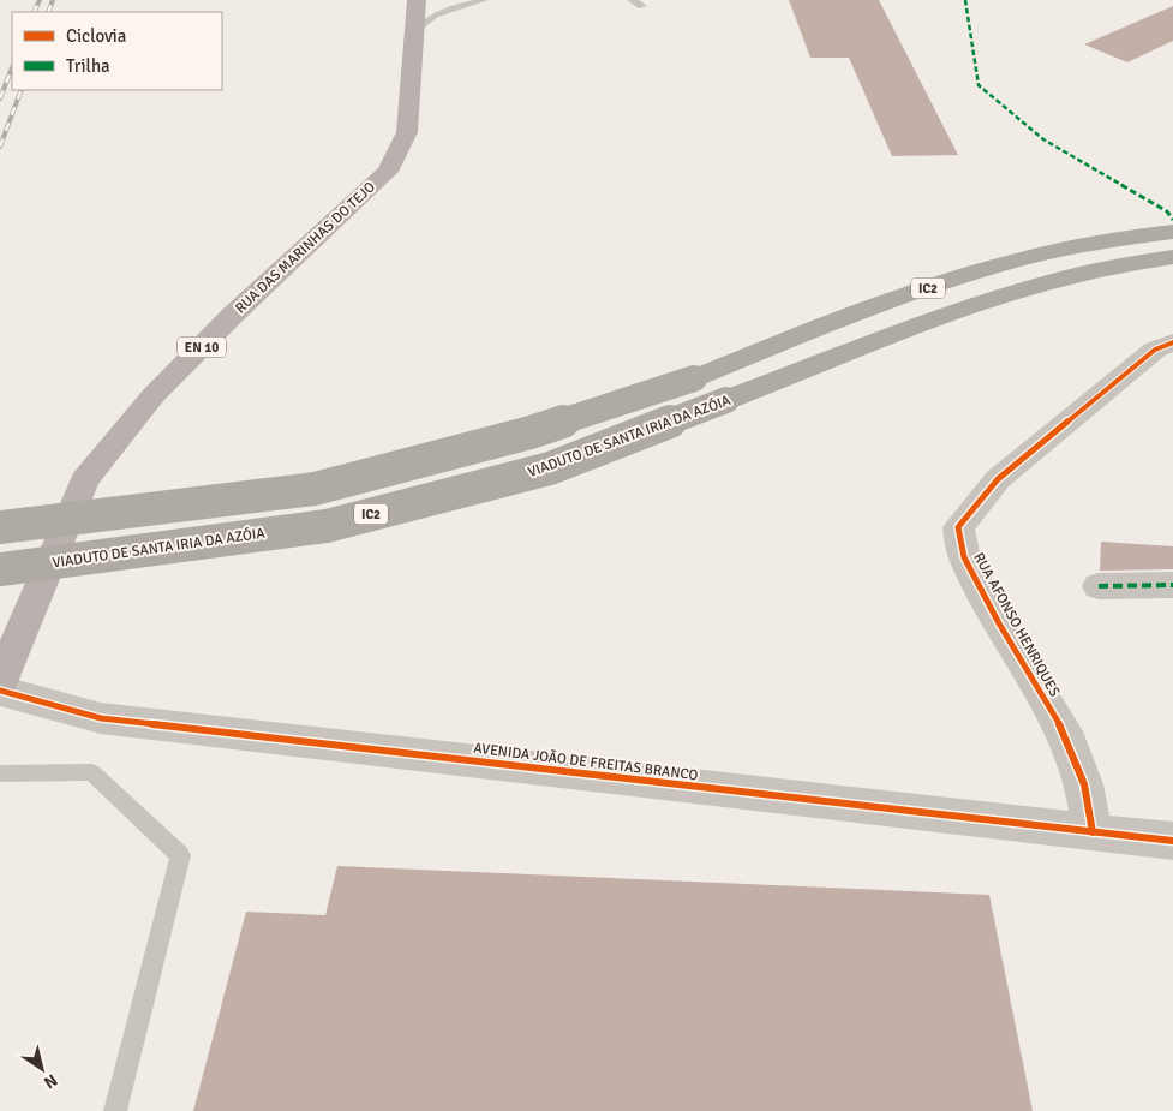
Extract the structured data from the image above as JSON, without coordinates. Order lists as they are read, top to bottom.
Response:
{
  "streets": {
    "highway": ["IC2", "VIADUTO DE SANTA IRIA DA AZÓIA"],
    "main road": ["RUA DAS MARINHAS DO TEJO", "EN 10"],
    "street": ["RUA AFONSO HENRIQUES", "AVENIDA JOÃO DE FREITAS BRANCO"]
  },
  "crossings": [
    ["RUA AFONSO HENRIQUES", "AVENIDA JOÃO DE FREITAS BRANCO"]
  ],
  "legend": ["Ciclovia", "Trilha"],
  "north": "bottom right"
}
